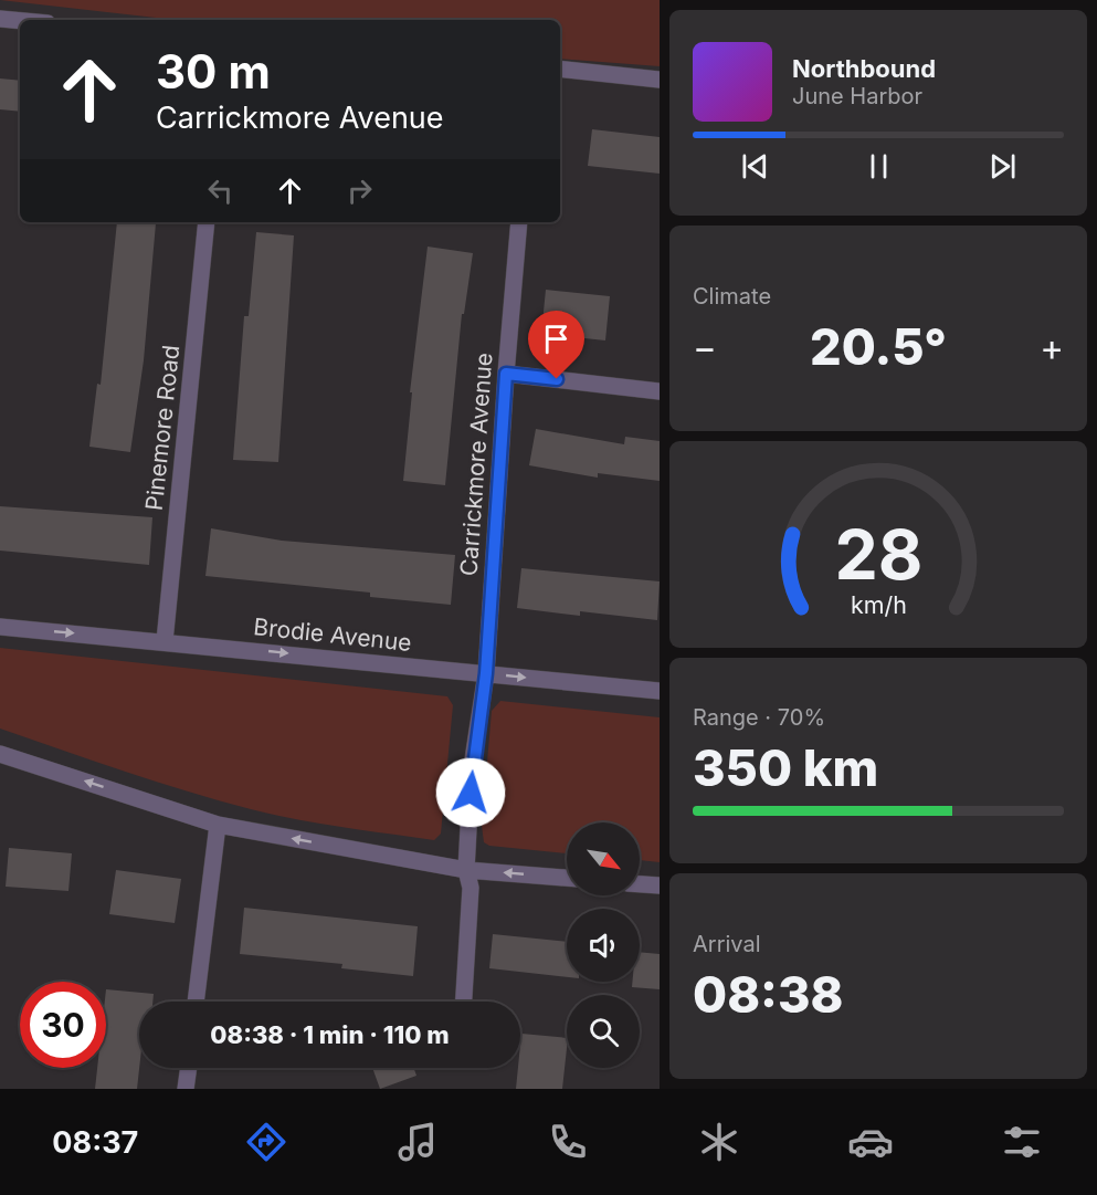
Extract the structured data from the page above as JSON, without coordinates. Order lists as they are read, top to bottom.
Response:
{
  "streets": {
    "street": ["Pinemore Road", "Carrickmore Avenue", "Brodie Avenue"]
  },
  "crossings": [
    ["Pinemore Road", "Brodie Avenue"],
    ["Carrickmore Avenue", "Brodie Avenue"]
  ],
  "one_way": ["Brodie Avenue"],
  "north": "bottom right",
  "page": {
    "turn": ["30 m", "Carrickmore Avenue"],
    "song": ["Northbound", "June Harbor"],
    "tile": [
      "Climate",
      ["Range · 70%", "350 km"],
      ["Arrival", "08:38"]
    ],
    "heat": ["−", "20.5°", "+"],
    "limit": "30",
    "trip": "08:38 · 1 min · 110 m",
    "tabs": "08:37",
    "gauge": ["28", "km/h"]
  }
}
